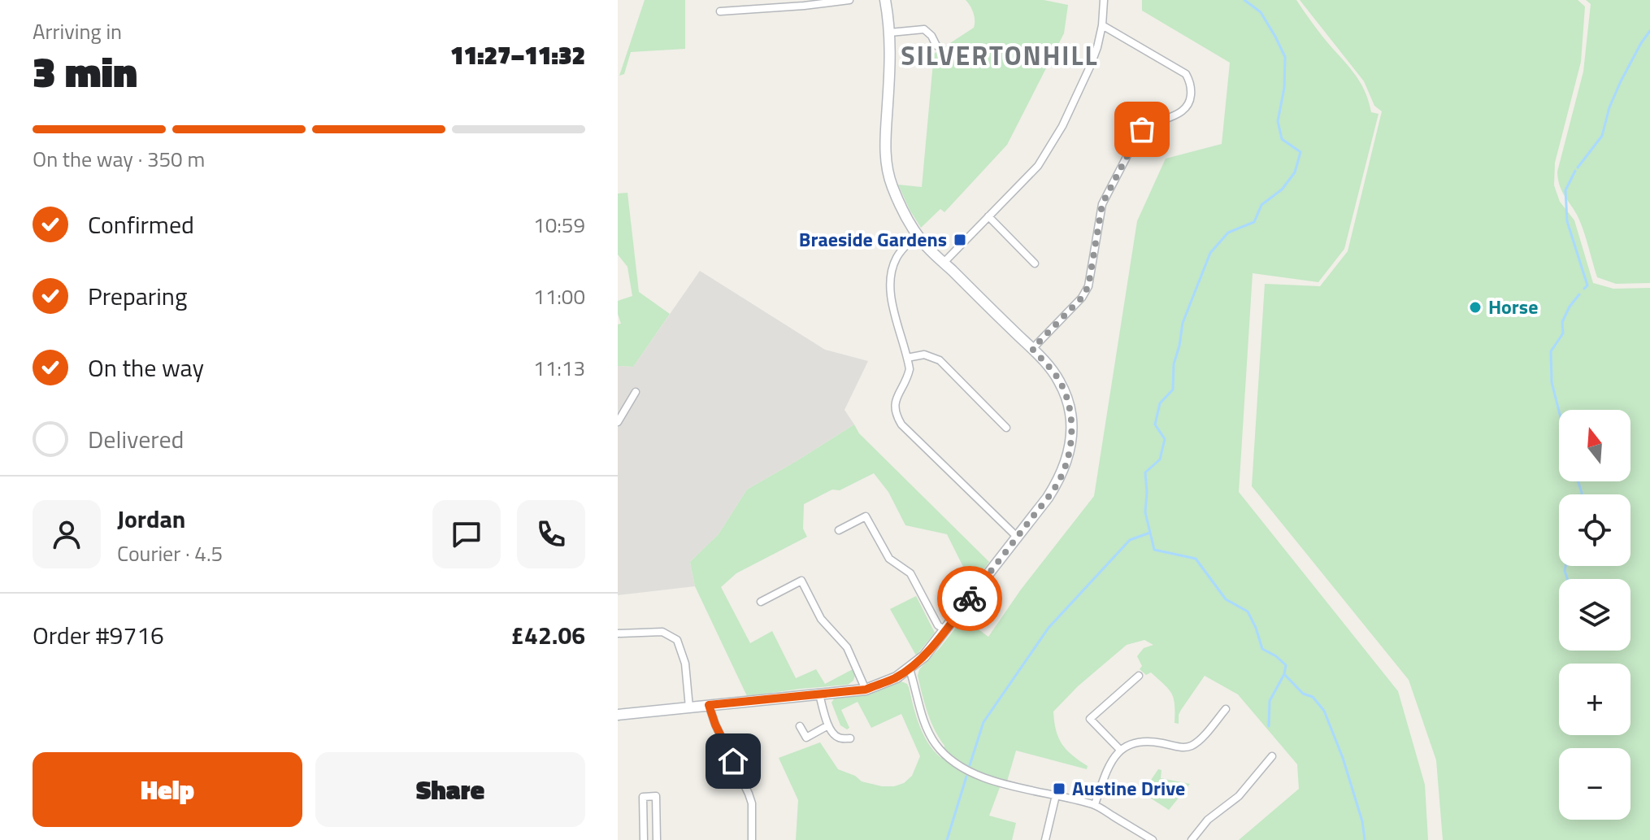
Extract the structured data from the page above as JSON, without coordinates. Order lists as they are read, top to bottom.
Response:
{
  "districts": ["SILVERTONHILL"],
  "places": {
    "transit": ["Braeside Gardens", "Austine Drive"],
    "other": ["Horse"]
  },
  "north": "top",
  "page": {
    "heading": ["3 min", "Arriving in", "11:27–11:32"],
    "panel": [
      "Jordan",
      "Courier · 4.5",
      "Order #9716",
      "£42.06"
    ],
    "bar": "On the way · 350 m",
    "list": [
      ["Confirmed", "10:59"],
      ["Preparing", "11:00"],
      ["On the way", "11:13"],
      "Delivered"
    ],
    "map_buttons": ["+", "−"],
    "buttons": ["Help", "Share"]
  }
}
